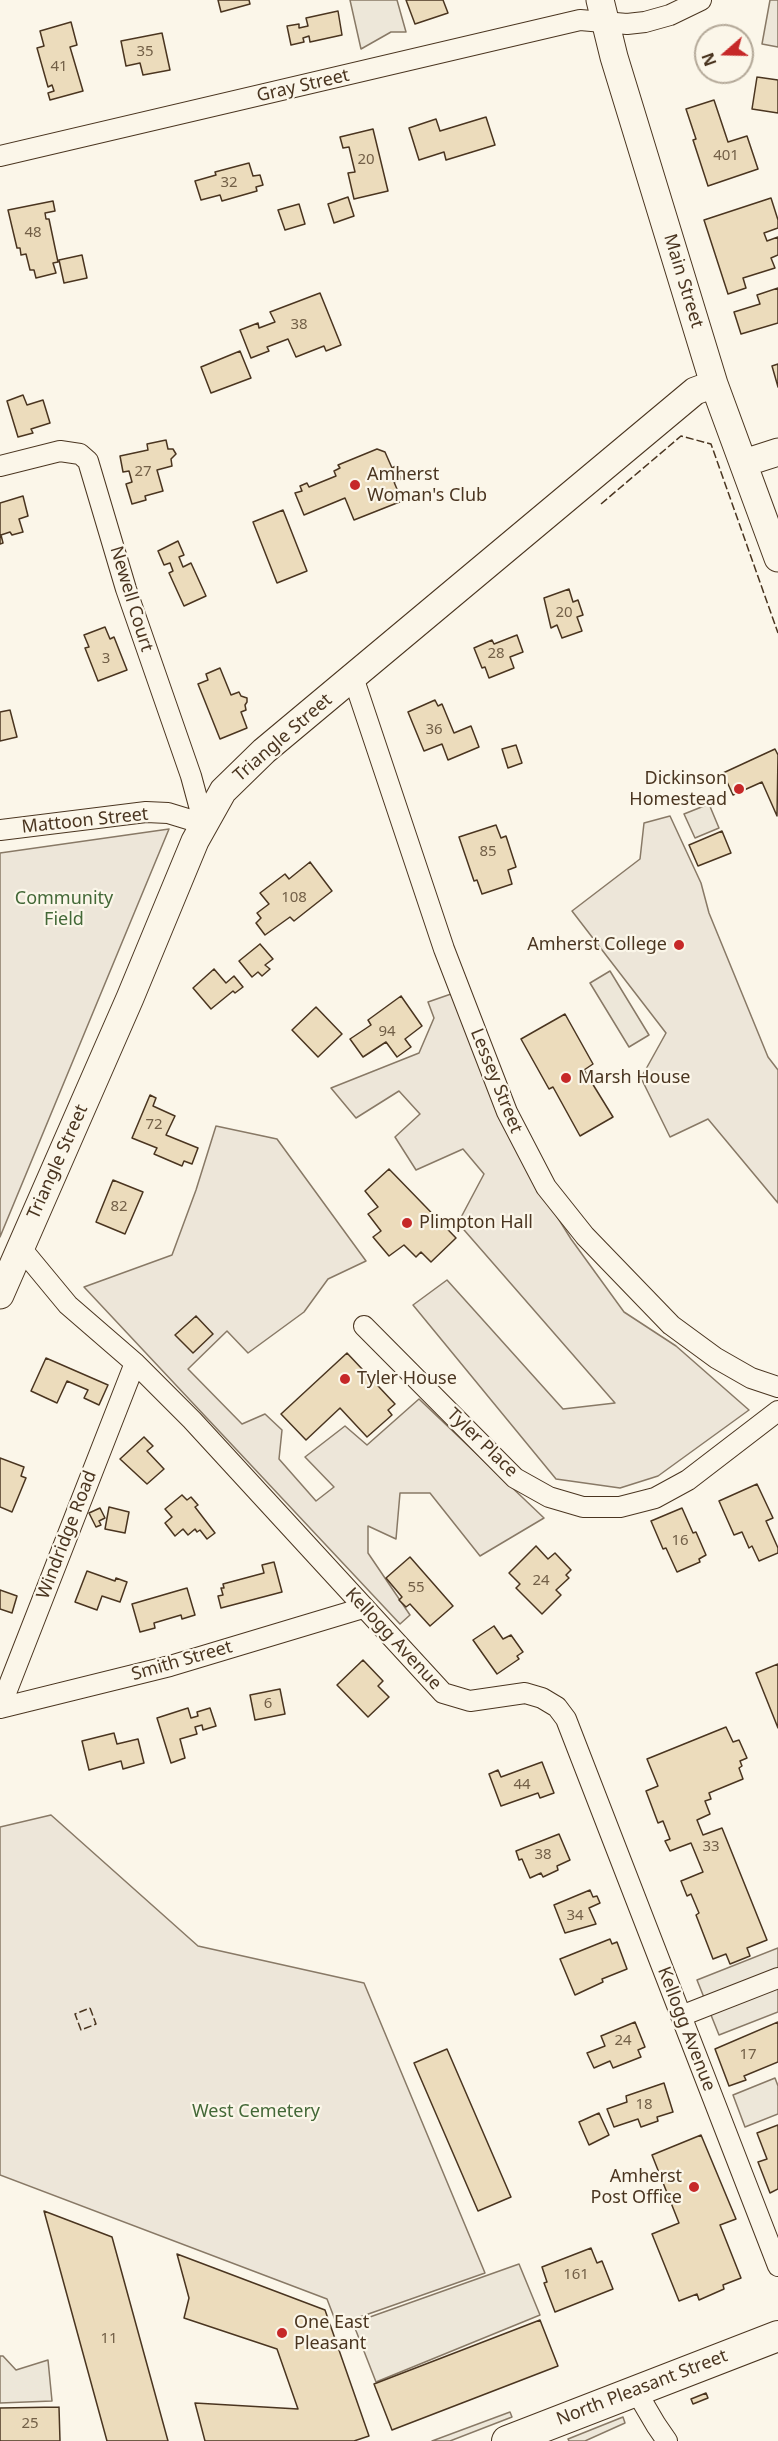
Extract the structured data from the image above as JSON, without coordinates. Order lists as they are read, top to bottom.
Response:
{
  "streets": {
    "main road": ["Main Street", "Triangle Street", "North Pleasant Street"],
    "street": [
      "Gray Street",
      "Newell Court",
      "Mattoon Street",
      "Lessey Street",
      "Tyler Place",
      "Windridge Road",
      "Kellogg Avenue",
      "Smith Street"
    ]
  },
  "crossings": [
    ["Gray Street", "Main Street"],
    ["Main Street", "Triangle Street"],
    ["Newell Court", "Triangle Street"],
    ["Newell Court", "Mattoon Street"],
    ["Triangle Street", "Mattoon Street"],
    ["Triangle Street", "Lessey Street"],
    ["Triangle Street", "Kellogg Avenue"],
    ["Windridge Road", "Kellogg Avenue"],
    ["Windridge Road", "Smith Street"],
    ["Kellogg Avenue", "Smith Street"]
  ],
  "parks": ["Community Field", "West Cemetery"],
  "places": [
    "Amherst Woman's Club",
    "Dickinson Homestead",
    "Amherst College",
    "Marsh House",
    "Plimpton Hall",
    "Tyler House",
    "Amherst Post Office",
    "One East Pleasant"
  ],
  "house_numbers": [
    "35",
    "41",
    "401",
    "20",
    "32",
    "48",
    "38",
    "27",
    "20",
    "28",
    "3",
    "36",
    "85",
    "108",
    "94",
    "72",
    "82",
    "16",
    "24",
    "55",
    "6",
    "44",
    "33",
    "38",
    "34",
    "24",
    "17",
    "18",
    "161",
    "11",
    "25"
  ],
  "north": "left"
}
